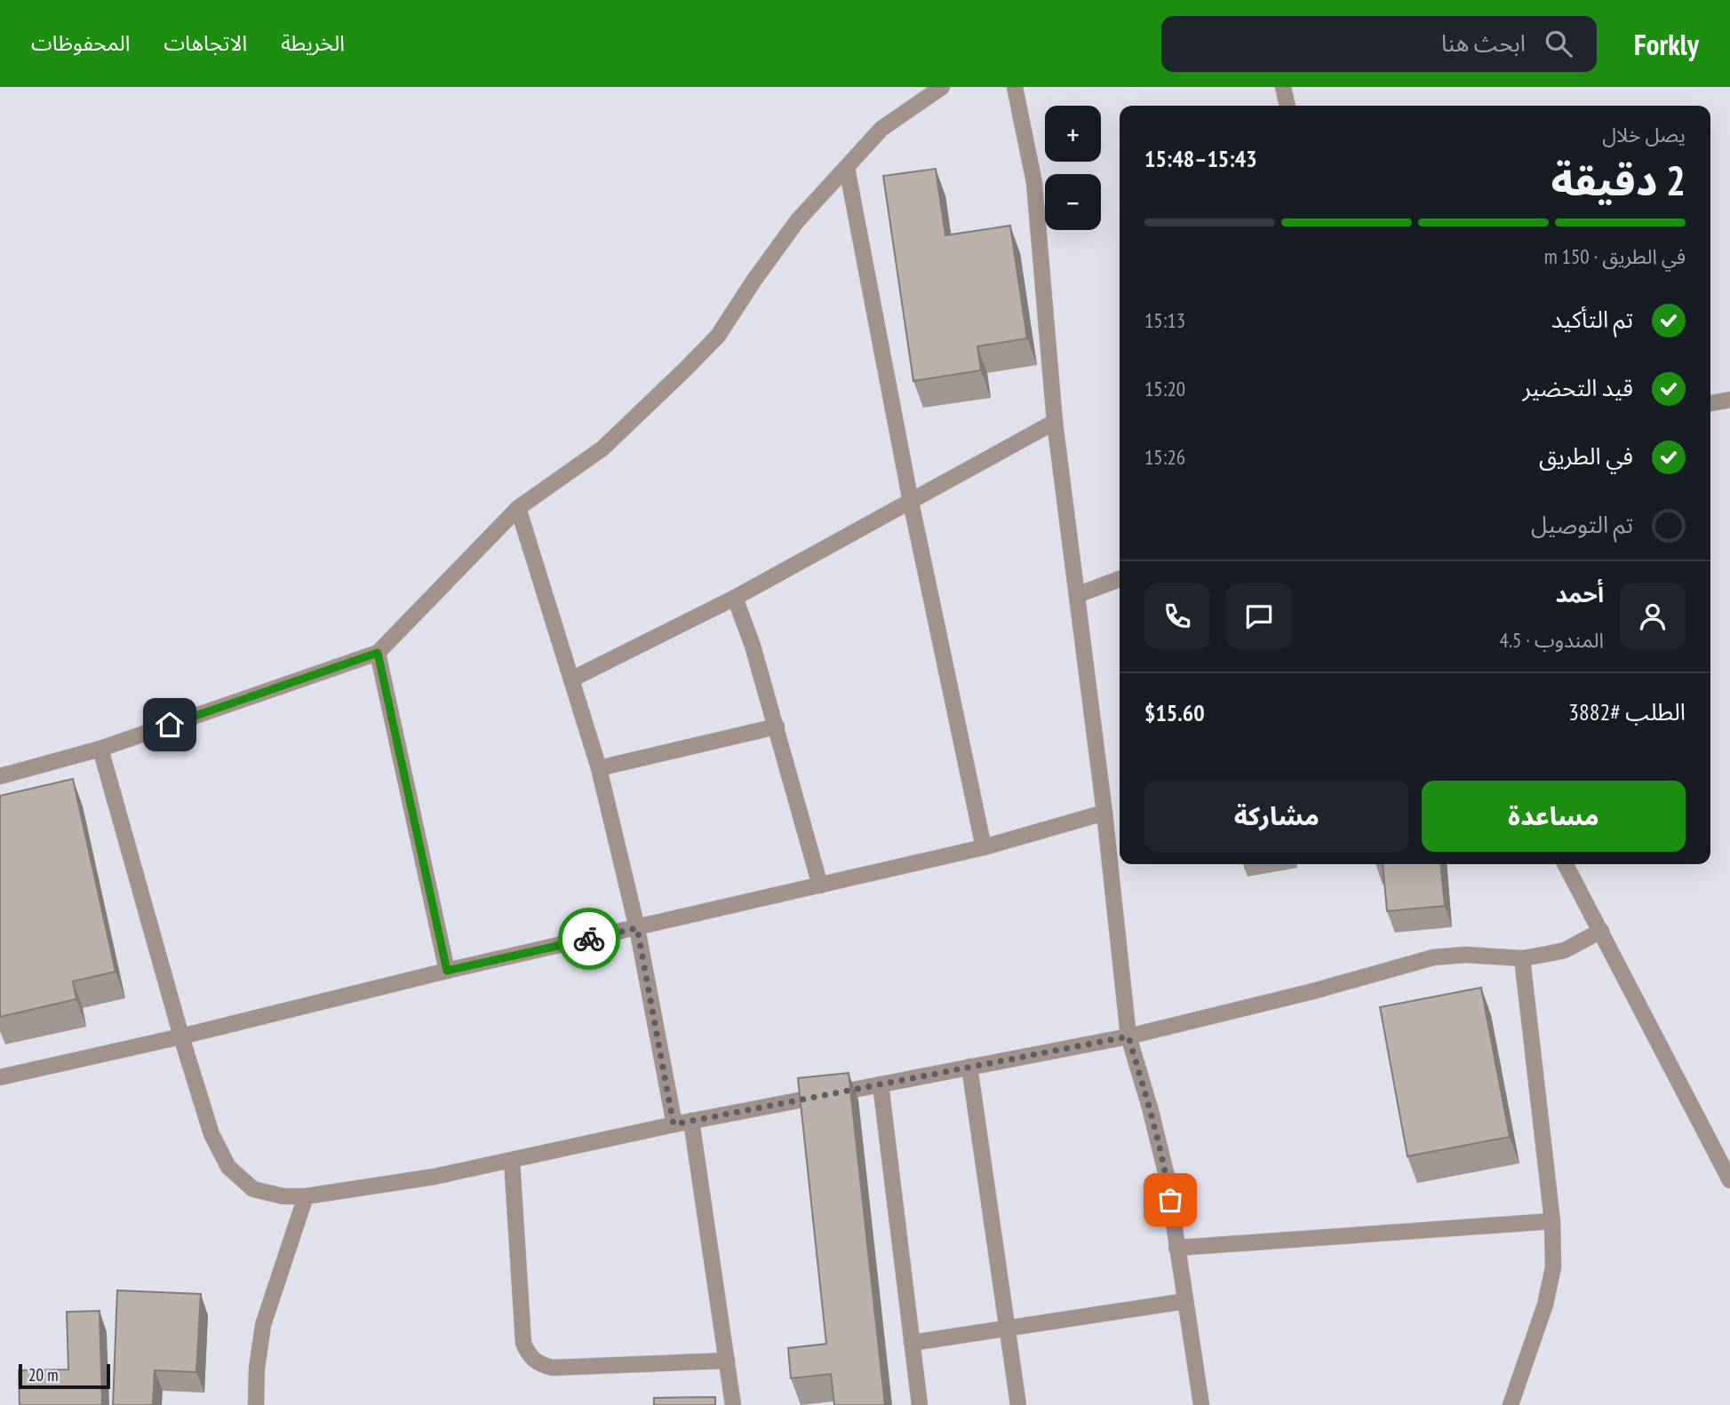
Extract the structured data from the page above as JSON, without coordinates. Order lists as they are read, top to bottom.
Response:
{
  "scale_bar": "20 m",
  "page": {
    "header": "Forkly",
    "search": "ابحث هنا",
    "nav": ["الخريطة", "الاتجاهات", "المحفوظات"],
    "map_buttons": ["+", "−"],
    "heading": ["2 دقيقة", "يصل خلال", "15:43–15:48"],
    "panel": [
      "أحمد",
      "المندوب · 4.5",
      "الطلب #3882",
      "$15.60"
    ],
    "bar": "في الطريق · 150 m",
    "list": [
      ["تم التأكيد", "15:13"],
      ["قيد التحضير", "15:20"],
      ["في الطريق", "15:26"],
      "تم التوصيل"
    ],
    "buttons": ["مساعدة", "مشاركة"],
    "scale": "20 m"
  }
}
